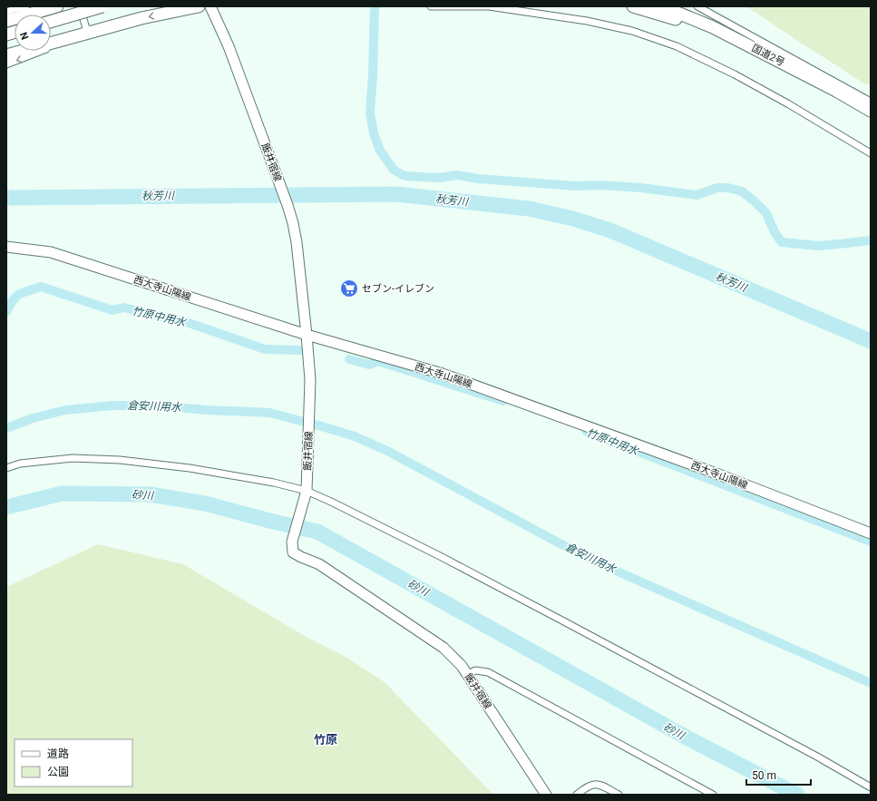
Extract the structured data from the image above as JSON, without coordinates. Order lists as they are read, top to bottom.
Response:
{
  "streets": {
    "highway": ["国道2号"],
    "main road": ["飯井宿線", "西大寺山陽線"]
  },
  "crossings": [
    ["飯井宿線", "西大寺山陽線"]
  ],
  "districts": ["竹原"],
  "water": [
    "秋芳川",
    "竹原中用水",
    "倉安川用水",
    "砂川"
  ],
  "places": {
    "supermarket": ["セブン-イレブン"]
  },
  "legend": ["道路", "公園"],
  "scale_bar": "50 m",
  "north": "left"
}
